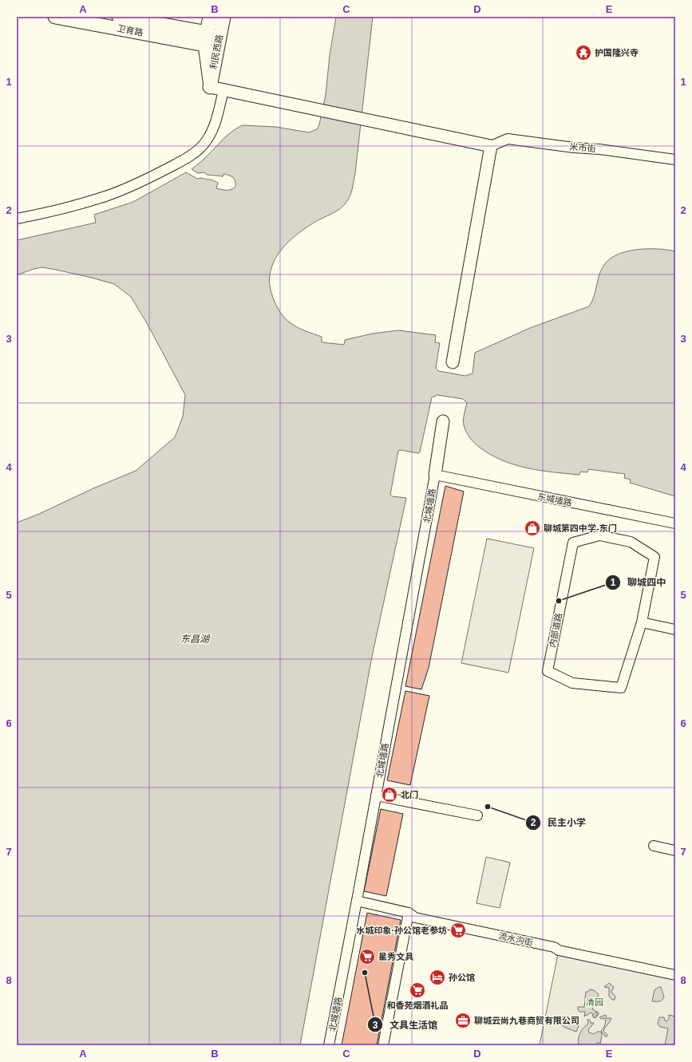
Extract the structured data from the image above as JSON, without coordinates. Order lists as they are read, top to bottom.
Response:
{
  "streets": {
    "main road": ["卫育路", "利民西路"],
    "street": [
      "米市街",
      "东城墙路",
      "北城墙路",
      "内部道路",
      "流水沟街"
    ]
  },
  "crossings": [
    ["卫育路", "利民西路"],
    ["东城墙路", "北城墙路"],
    ["北城墙路", "流水沟街"]
  ],
  "water": ["东昌湖"],
  "parks": ["清园"],
  "places": {
    "temple": ["护国隆兴寺"],
    "shop": ["聊城第四中学-东门", "北门"],
    "other": ["聊城四中", "民主小学", "文具生活馆"],
    "supermarket": ["水城印象·孙公馆老参坊", "星秀文具", "和香苑烟酒礼品"],
    "hotel": ["孙公馆"],
    "office": ["聊城云尚九巷商贸有限公司"]
  },
  "grid": {
    "columns": [
      "A",
      "B",
      "C",
      "D",
      "E"
    ],
    "rows": [
      "1",
      "2",
      "3",
      "4",
      "5",
      "6",
      "7",
      "8"
    ]
  }
}
